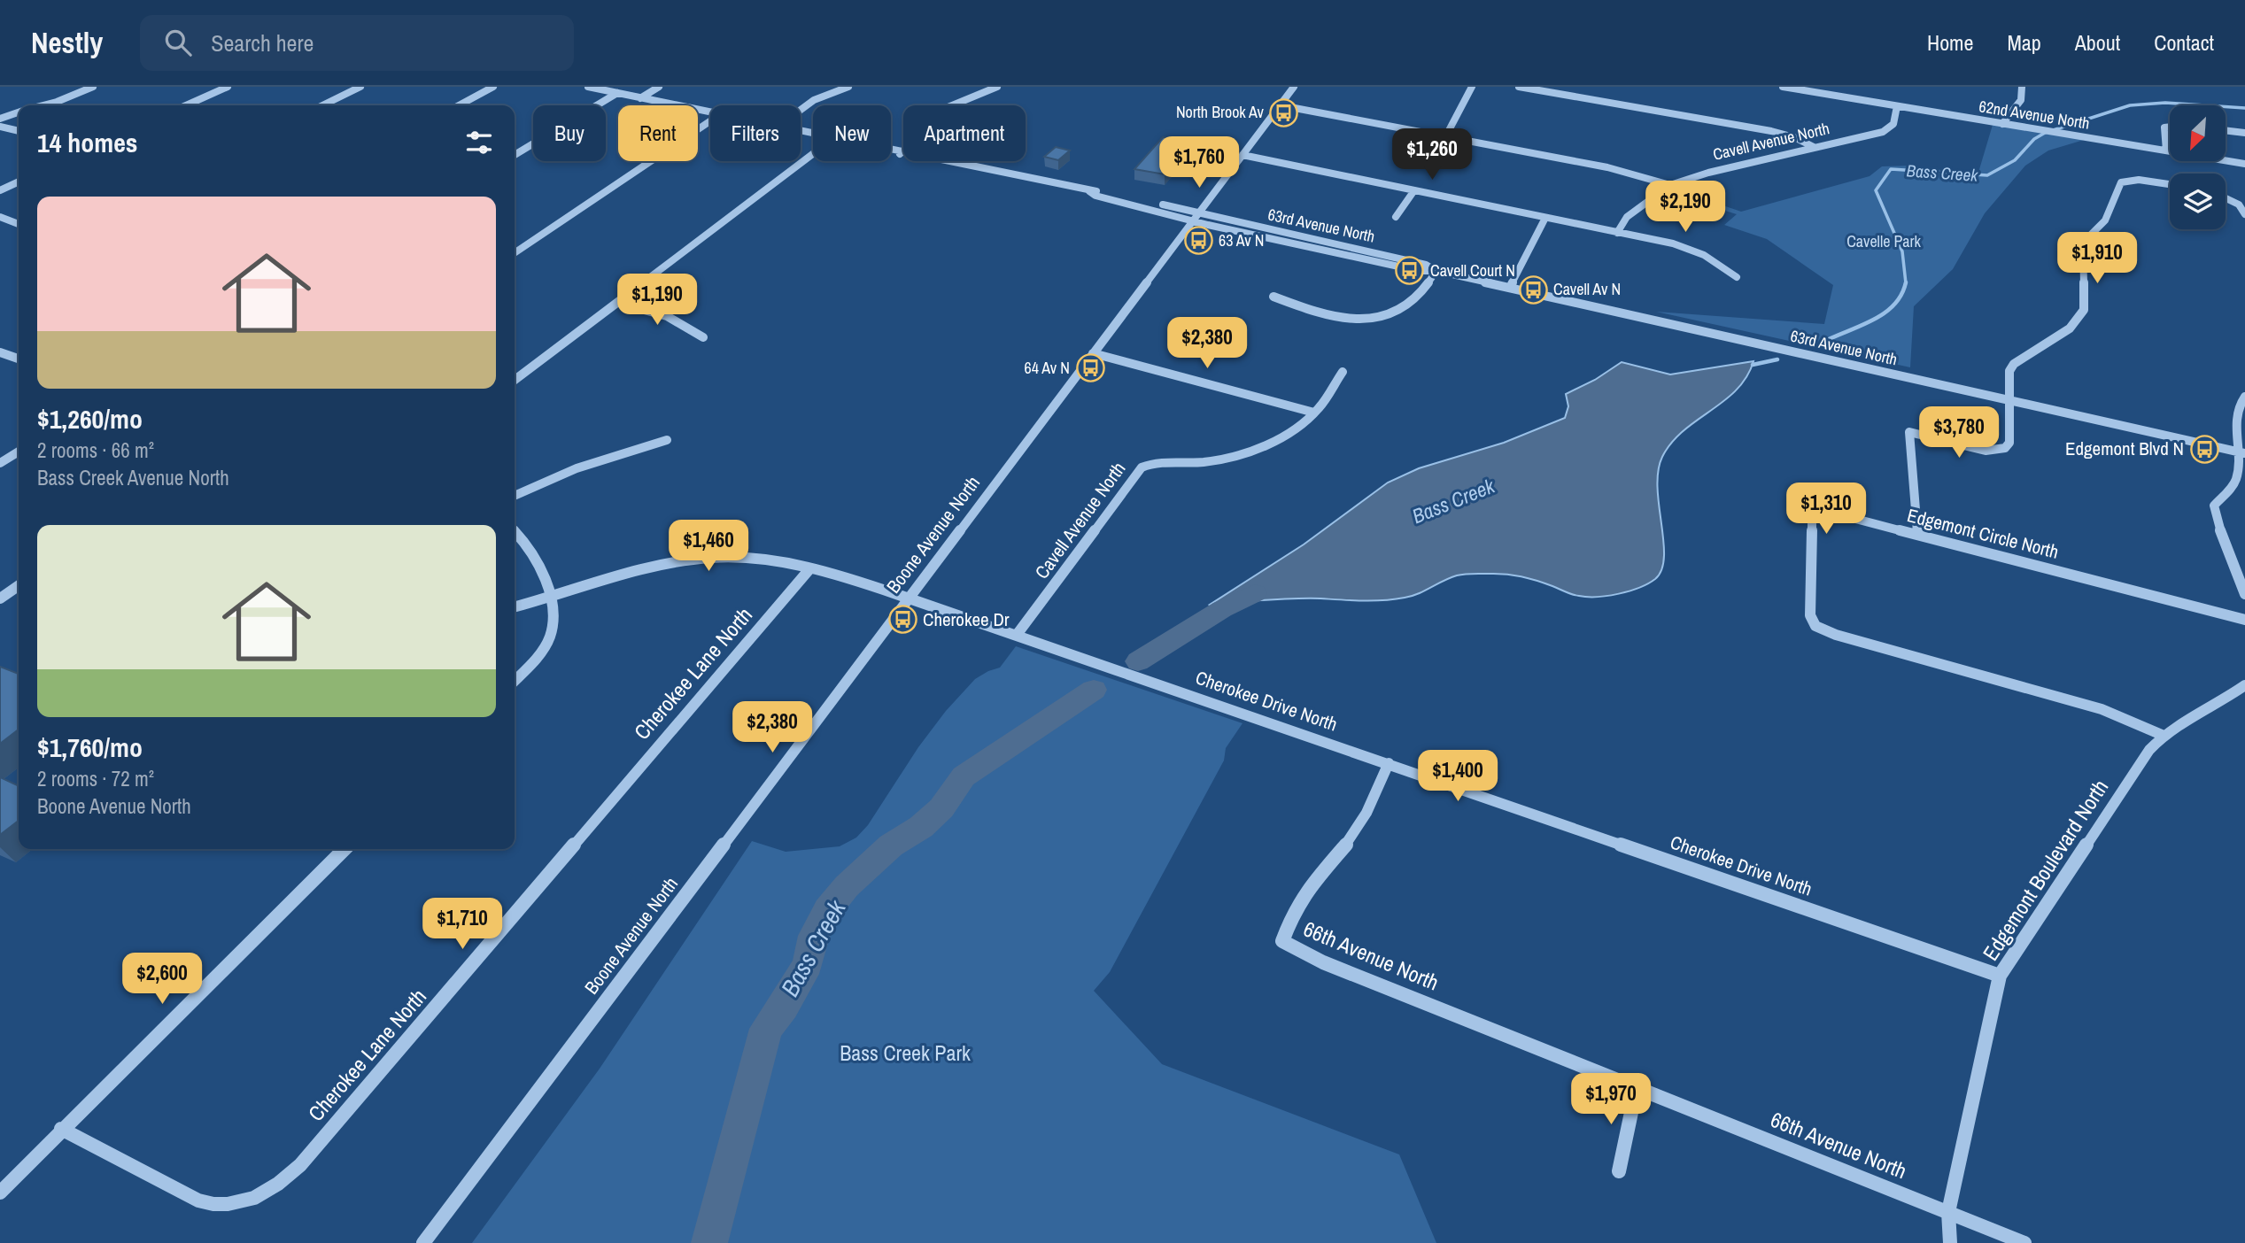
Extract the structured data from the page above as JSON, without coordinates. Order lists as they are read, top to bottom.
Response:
{
  "streets": {
    "street": [
      "62nd Avenue North",
      "Cavell Avenue North",
      "63rd Avenue North",
      "Edgemont Circle North",
      "Boone Avenue North",
      "Cherokee Lane North",
      "Cherokee Drive North",
      "Edgemont Boulevard North",
      "66th Avenue North"
    ]
  },
  "crossings": [
    ["62nd Avenue North", "Cavell Avenue North"],
    ["Cavell Avenue North", "Cherokee Drive North"],
    ["63rd Avenue North", "Boone Avenue North"],
    ["Edgemont Circle North", "Edgemont Boulevard North"],
    ["Boone Avenue North", "Cherokee Drive North"],
    ["Cherokee Lane North", "Cherokee Drive North"],
    ["Cherokee Drive North", "Edgemont Boulevard North"],
    ["Cherokee Drive North", "66th Avenue North"],
    ["Edgemont Boulevard North", "66th Avenue North"]
  ],
  "water": ["Bass Creek"],
  "parks": ["Cavelle Park", "Bass Creek Park"],
  "places": {
    "bus stop": [
      "North Brook Av",
      "63 Av N",
      "Cavell Court N",
      "Cavell Av N",
      "64 Av N",
      "Edgemont Blvd N",
      "Cherokee Dr"
    ]
  },
  "north": "bottom left",
  "page": {
    "header": "Nestly",
    "search": "Search here",
    "nav": [
      "Home",
      "Map",
      "About",
      "Contact"
    ],
    "chip": [
      "Buy",
      "Rent",
      "Filters",
      "New",
      "Apartment"
    ],
    "heading": "14 homes",
    "price": [
      "$1,260",
      "$1,760",
      "$2,190",
      "$1,910",
      "$1,190",
      "$2,380",
      "$3,780",
      "$1,310",
      "$1,460",
      "$2,380",
      "$1,400",
      "$1,710",
      "$2,600",
      "$1,970"
    ],
    "list": [
      {
        "name": "$1,260/mo",
        "note": "2 rooms · 66 m² · Bass Creek Avenue North"
      },
      {
        "name": "$1,760/mo",
        "note": "2 rooms · 72 m² · Boone Avenue North"
      }
    ]
  }
}
